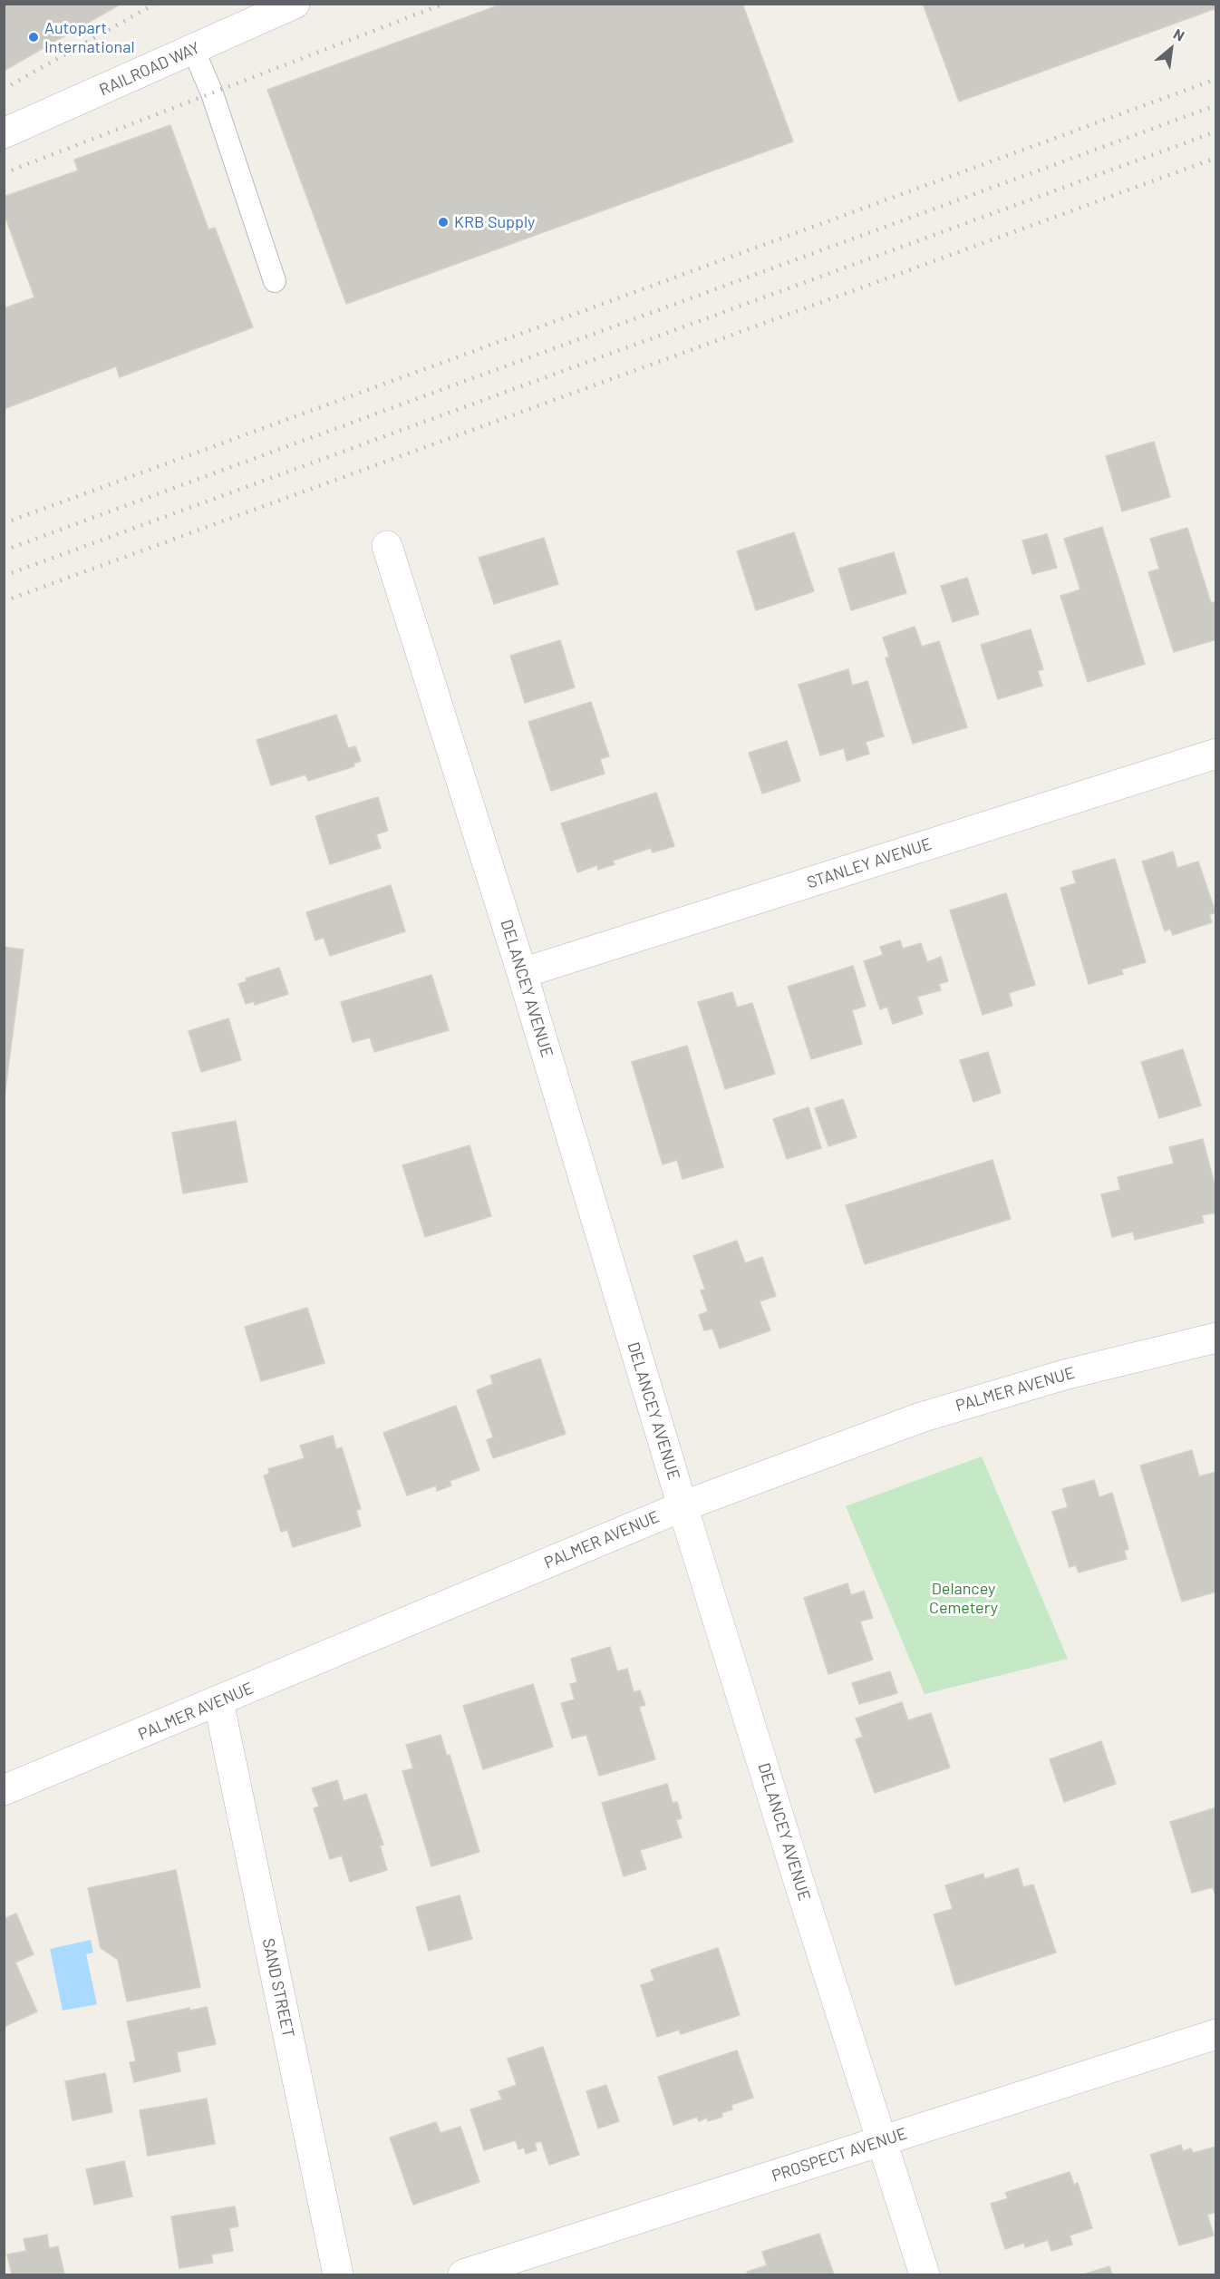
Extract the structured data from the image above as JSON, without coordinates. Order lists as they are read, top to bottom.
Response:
{
  "streets": {
    "street": [
      "RAILROAD WAY",
      "STANLEY AVENUE",
      "DELANCEY AVENUE",
      "PALMER AVENUE",
      "SAND STREET",
      "PROSPECT AVENUE"
    ]
  },
  "crossings": [
    ["STANLEY AVENUE", "DELANCEY AVENUE"],
    ["DELANCEY AVENUE", "PALMER AVENUE"],
    ["DELANCEY AVENUE", "PROSPECT AVENUE"],
    ["PALMER AVENUE", "SAND STREET"]
  ],
  "parks": ["Delancey Cemetery"],
  "places": ["Autopart International", "KRB Supply"],
  "north": "top right"
}
